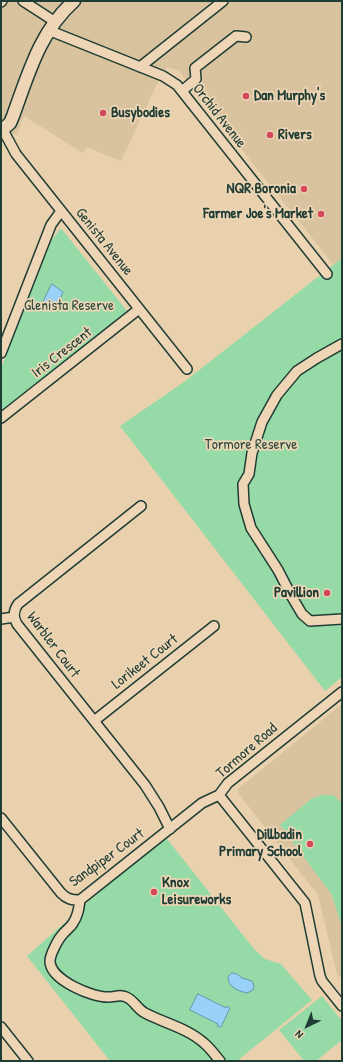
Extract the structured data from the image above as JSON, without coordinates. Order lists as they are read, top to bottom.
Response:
{
  "streets": {
    "street": [
      "Orchid Avenue",
      "Genista Avenue",
      "Iris Crescent",
      "Warbler Court",
      "Lorikeet Court",
      "Tormore Road",
      "Sandpiper Court"
    ]
  },
  "crossings": [
    ["Genista Avenue", "Iris Crescent"],
    ["Warbler Court", "Lorikeet Court"],
    ["Warbler Court", "Tormore Road"],
    ["Warbler Court", "Sandpiper Court"],
    ["Tormore Road", "Sandpiper Court"]
  ],
  "parks": ["Glenista Reserve", "Tormore Reserve"],
  "places": [
    "Dan Murphy's",
    "Busybodies",
    "Rivers",
    "NQR Boronia",
    "Farmer Joe's Market",
    "Pavillion",
    "Dillbadin Primary School",
    "Knox Leisureworks"
  ],
  "north": "bottom left"
}
